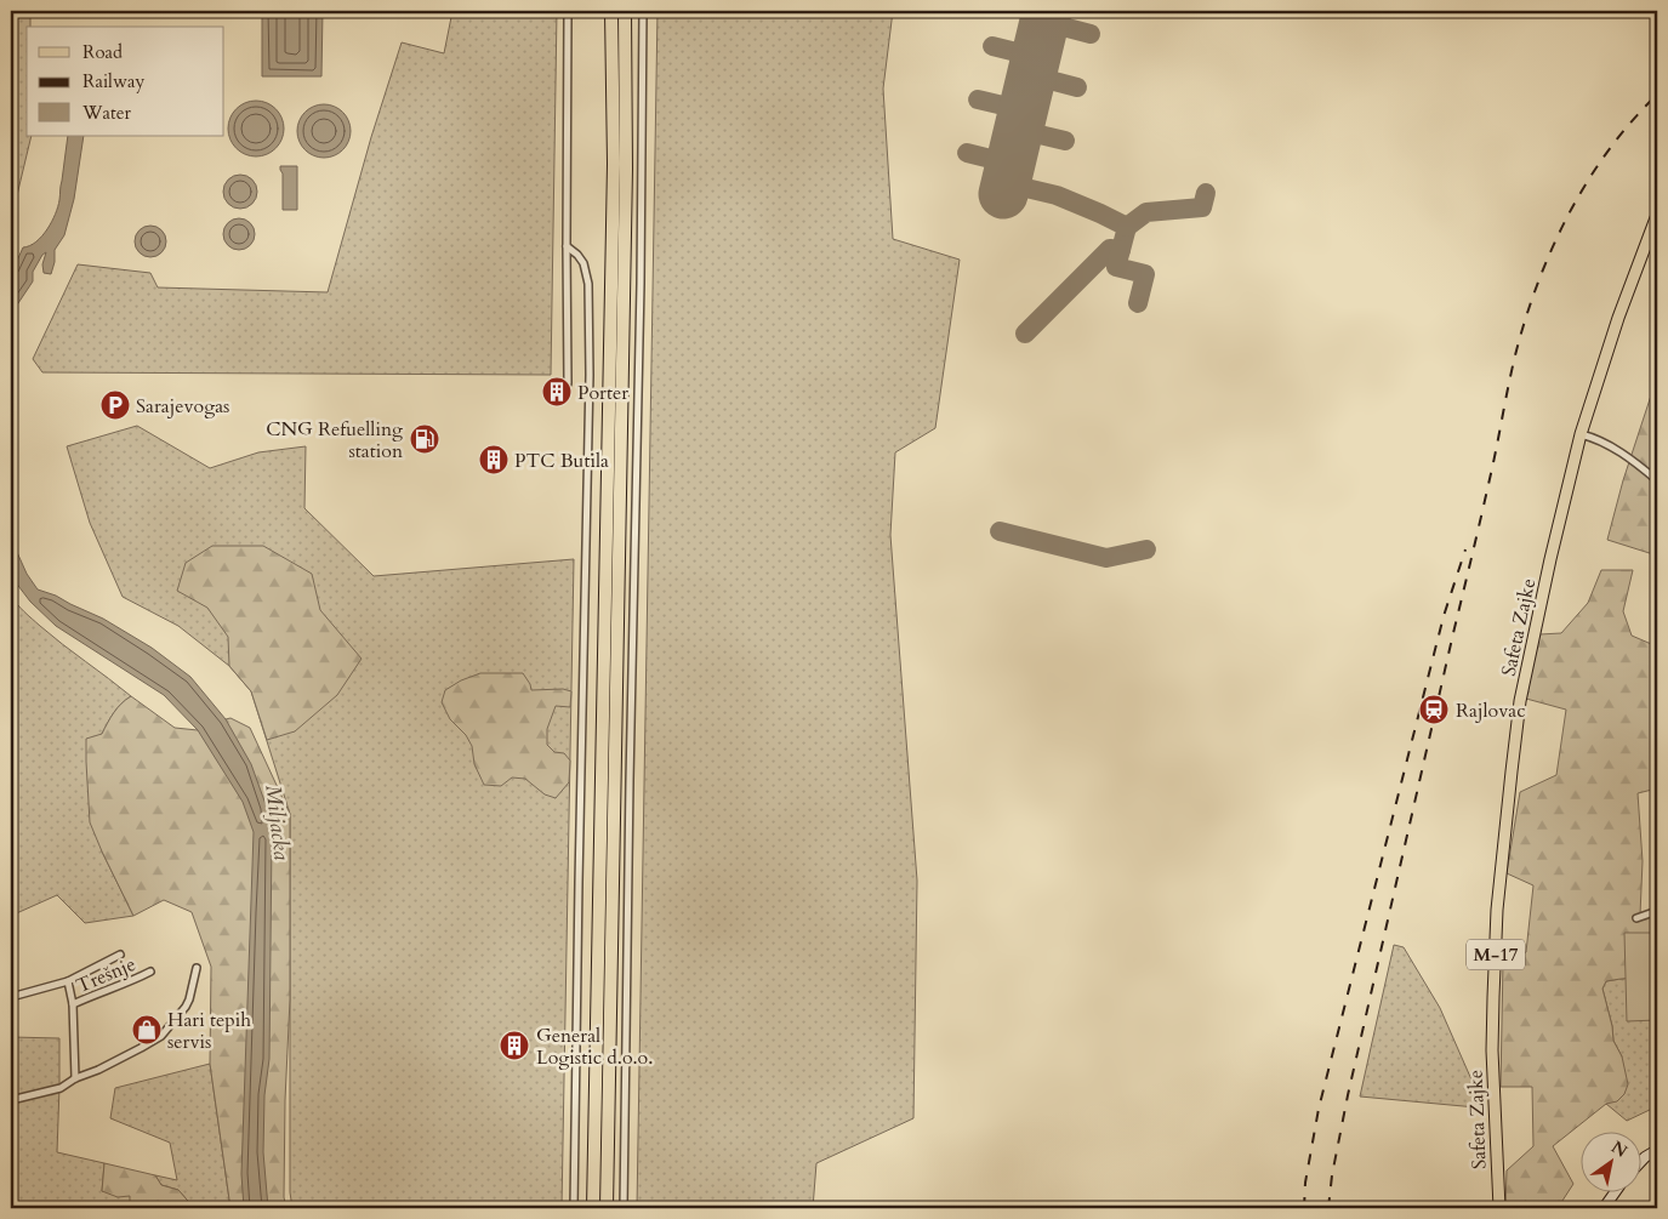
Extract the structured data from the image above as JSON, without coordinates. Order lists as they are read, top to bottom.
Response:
{
  "streets": {
    "main road": ["Safeta Zajke", "M-17"],
    "street": ["Trešnje"]
  },
  "water": ["Miljacka"],
  "places": {
    "building": ["Porter", "PTC Butila", "General Logistic d.o.o."],
    "parking": ["Sarajevogas"],
    "fuel station": ["CNG Refuelling station"],
    "station": ["Rajlovac"],
    "shop": ["Hari tepih servis"]
  },
  "legend": ["Road", "Railway", "Water"],
  "north": "top right"
}
